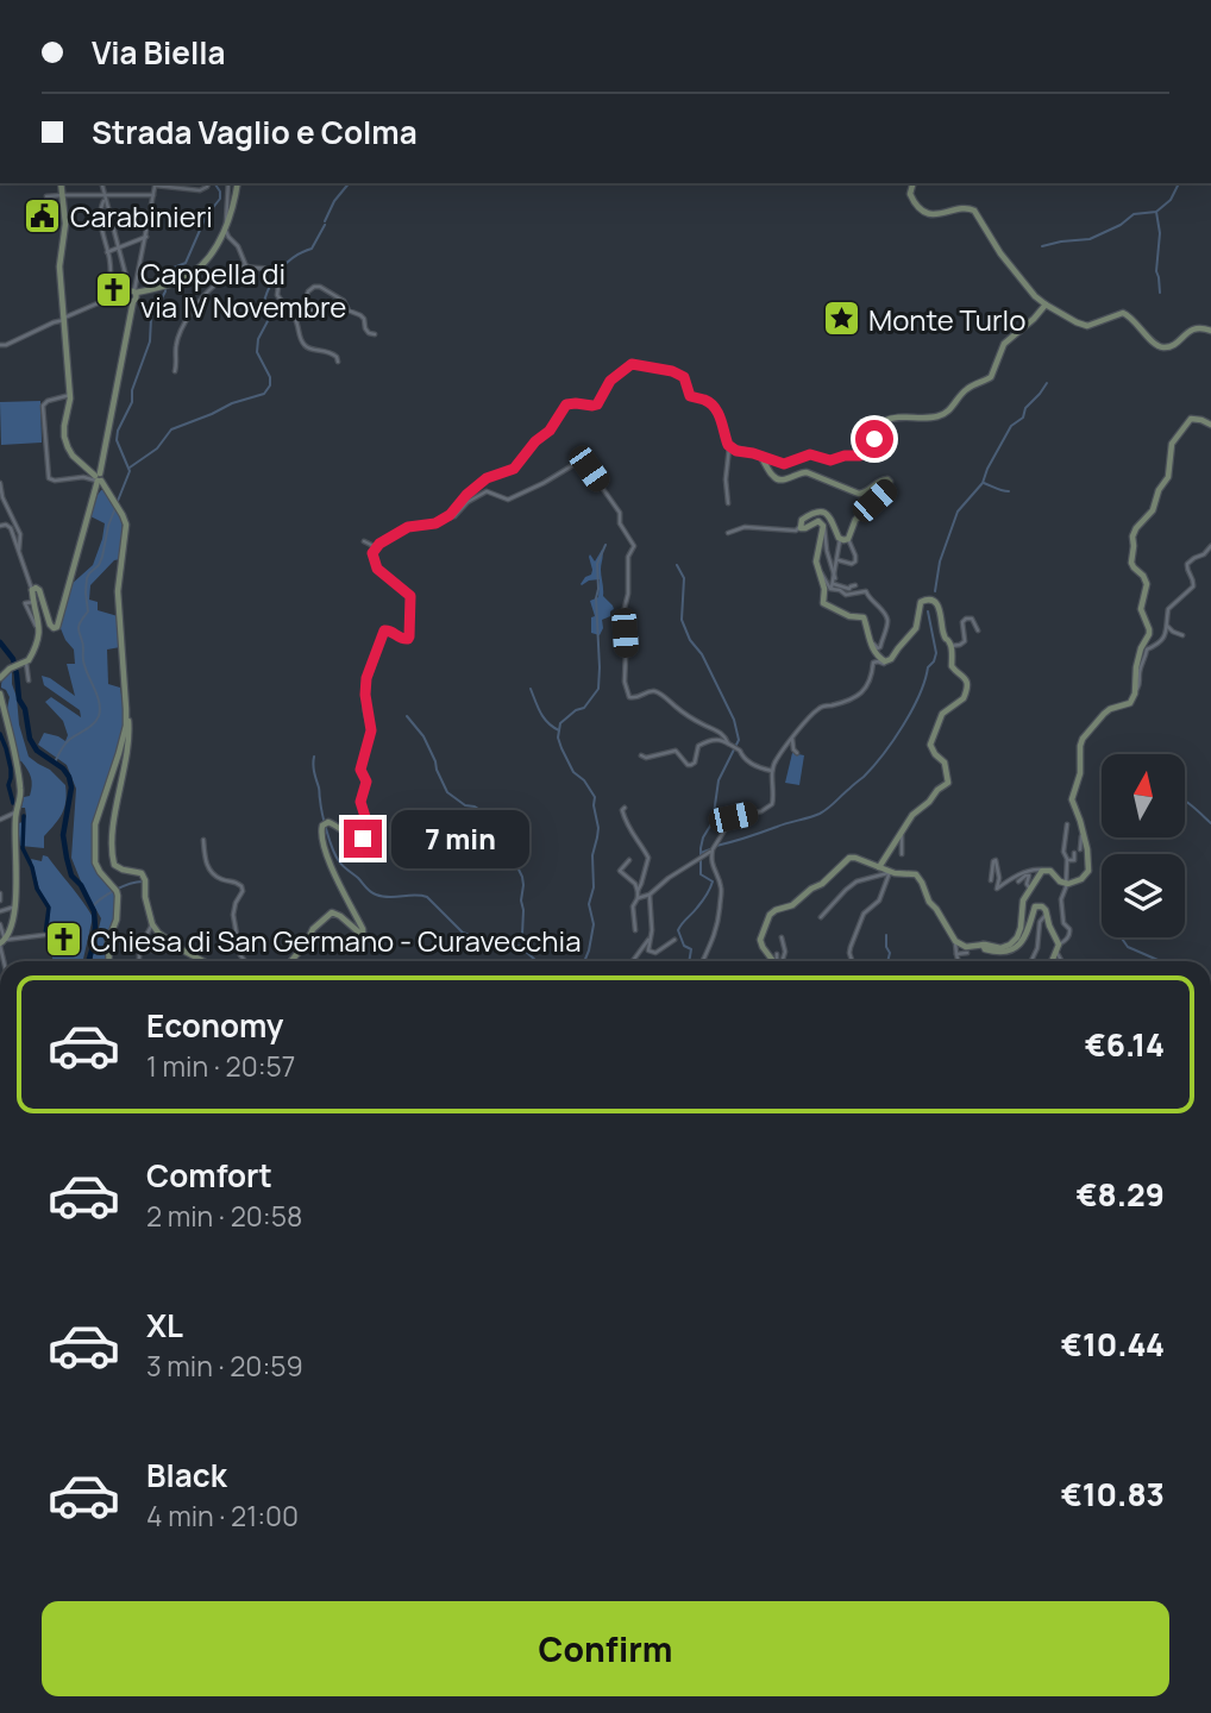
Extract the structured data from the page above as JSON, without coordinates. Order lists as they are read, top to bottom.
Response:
{
  "places": {
    "public building": ["Carabinieri"],
    "church": ["Cappella di via IV Novembre", "Chiesa di San Germano - Curavecchia"],
    "place": ["Monte Turlo"]
  },
  "north": "top",
  "page": {
    "banner": ["Via Biella", "Strada Vaglio e Colma"],
    "bubble": "7 min",
    "list": [
      {
        "name": "Economy",
        "note": "1 min · 20:57",
        "value": "€6.14"
      },
      {
        "name": "Comfort",
        "note": "2 min · 20:58",
        "value": "€8.29"
      },
      {
        "name": "XL",
        "note": "3 min · 20:59",
        "value": "€10.44"
      },
      {
        "name": "Black",
        "note": "4 min · 21:00",
        "value": "€10.83"
      }
    ],
    "buttons": "Confirm"
  }
}
